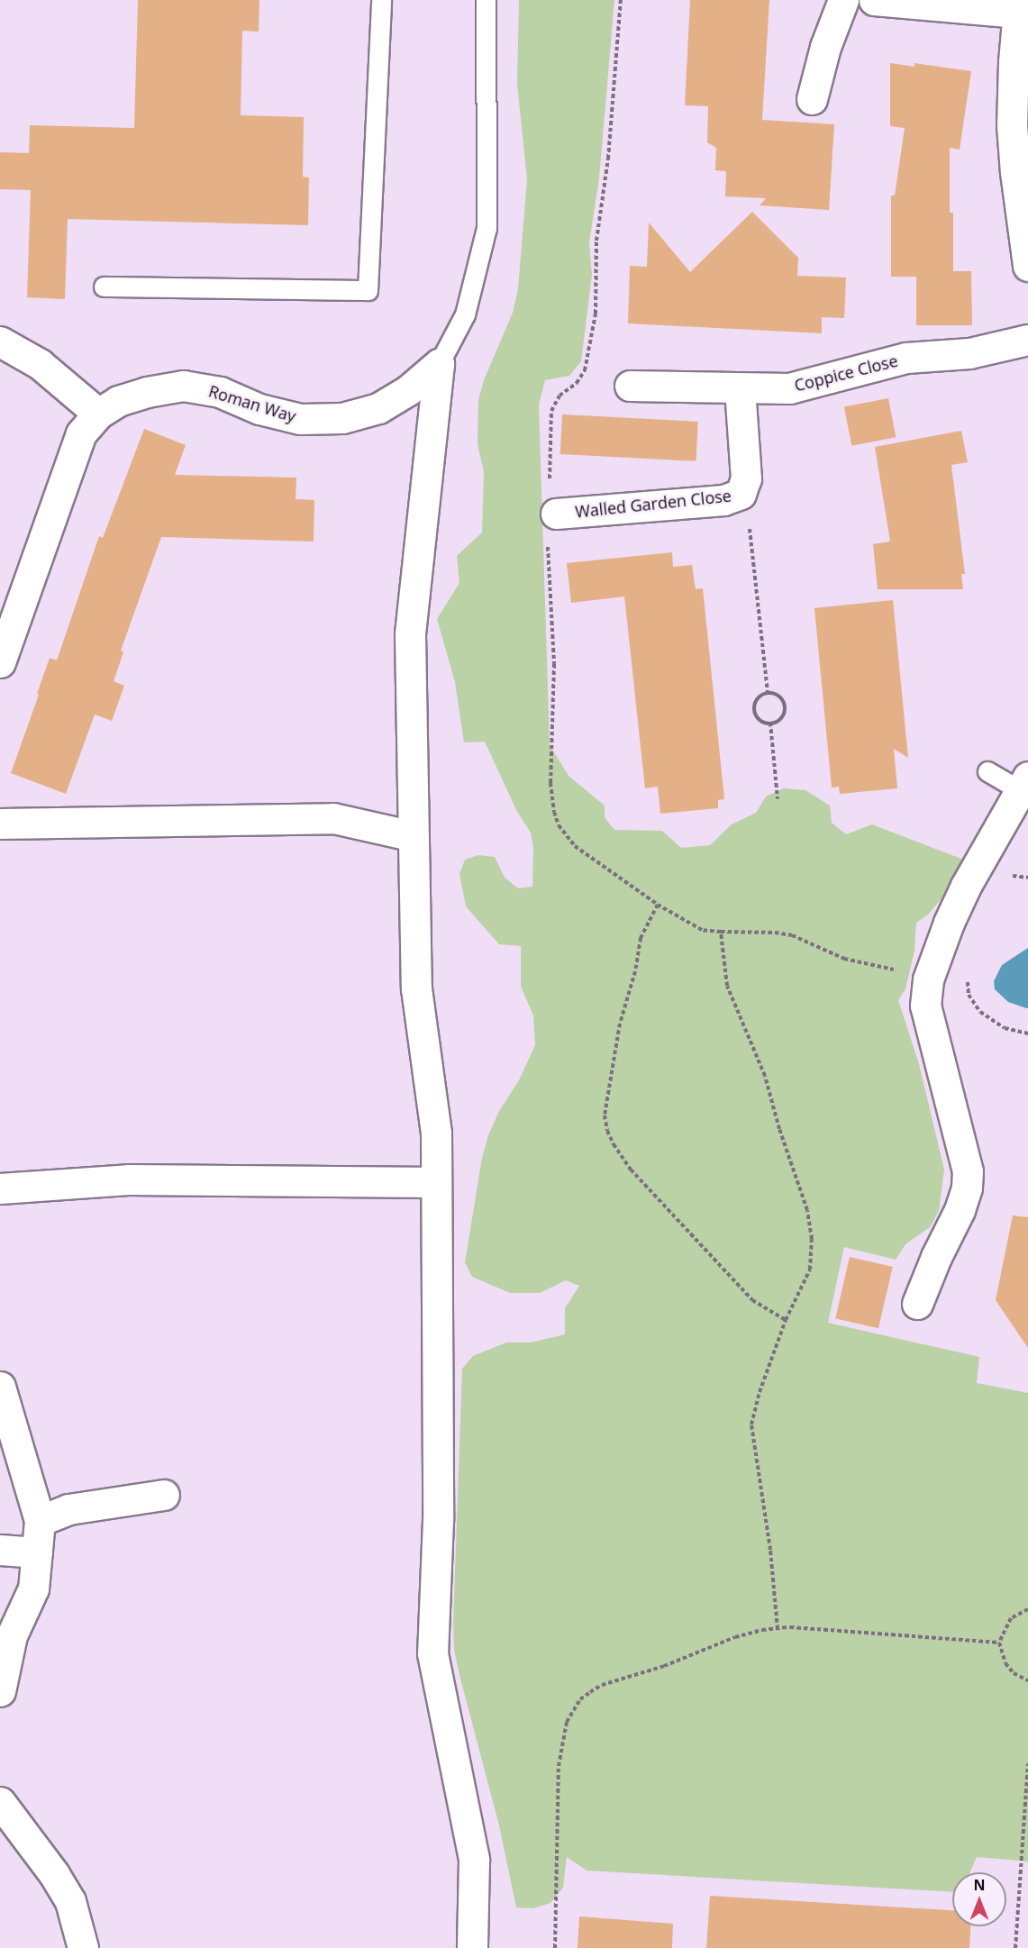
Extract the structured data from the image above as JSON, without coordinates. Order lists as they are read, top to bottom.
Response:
{
  "streets": {
    "street": ["Coppice Close", "Roman Way", "Walled Garden Close"]
  },
  "crossings": [
    ["Coppice Close", "Walled Garden Close"]
  ],
  "north": "top"
}
